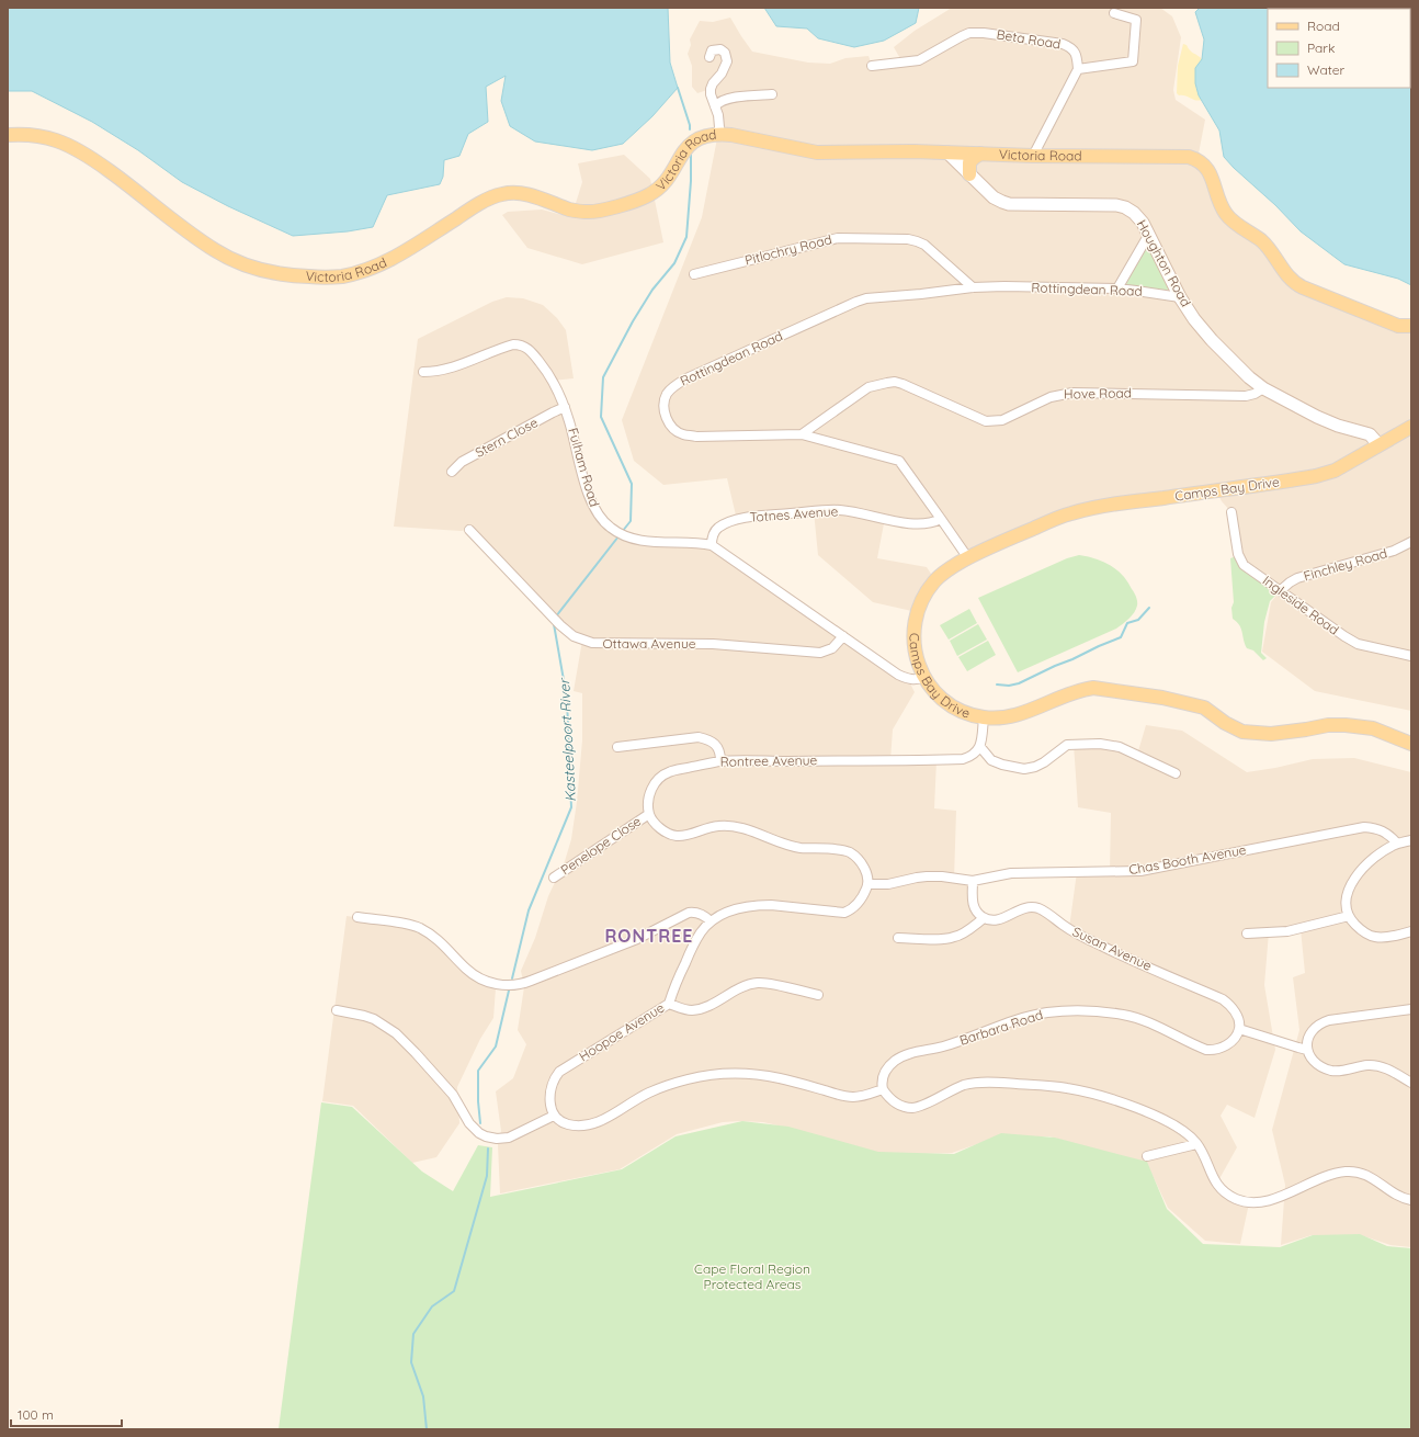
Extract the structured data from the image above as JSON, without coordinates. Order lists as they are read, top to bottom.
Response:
{
  "streets": {
    "main road": ["Victoria Road", "Camps Bay Drive"],
    "street": [
      "Beta Road",
      "Pitlochry Road",
      "Houghton Road",
      "Rottingdean Road",
      "Hove Road",
      "Stern Close",
      "Fulham Road",
      "Totnes Avenue",
      "Finchley Road",
      "Ingleside Road",
      "Ottawa Avenue",
      "Rontree Avenue",
      "Penelope Close",
      "Chas Booth Avenue",
      "Susan Avenue",
      "Barbara Road",
      "Hoopoe Avenue"
    ]
  },
  "crossings": [
    ["Victoria Road", "Houghton Road"],
    ["Pitlochry Road", "Rottingdean Road"],
    ["Houghton Road", "Rottingdean Road"],
    ["Houghton Road", "Hove Road"],
    ["Houghton Road", "Camps Bay Drive"],
    ["Rottingdean Road", "Hove Road"],
    ["Rottingdean Road", "Camps Bay Drive"],
    ["Rottingdean Road", "Totnes Avenue"],
    ["Stern Close", "Fulham Road"],
    ["Fulham Road", "Camps Bay Drive"],
    ["Fulham Road", "Totnes Avenue"],
    ["Fulham Road", "Ottawa Avenue"],
    ["Finchley Road", "Ingleside Road"],
    ["Rontree Avenue", "Penelope Close"],
    ["Susan Avenue", "Barbara Road"]
  ],
  "districts": ["RONTREE"],
  "water": ["Kasteelpoort River"],
  "parks": ["Cape Floral Region Protected Areas"],
  "legend": ["Road", "Park", "Water"],
  "scale_bar": "100 m"
}
